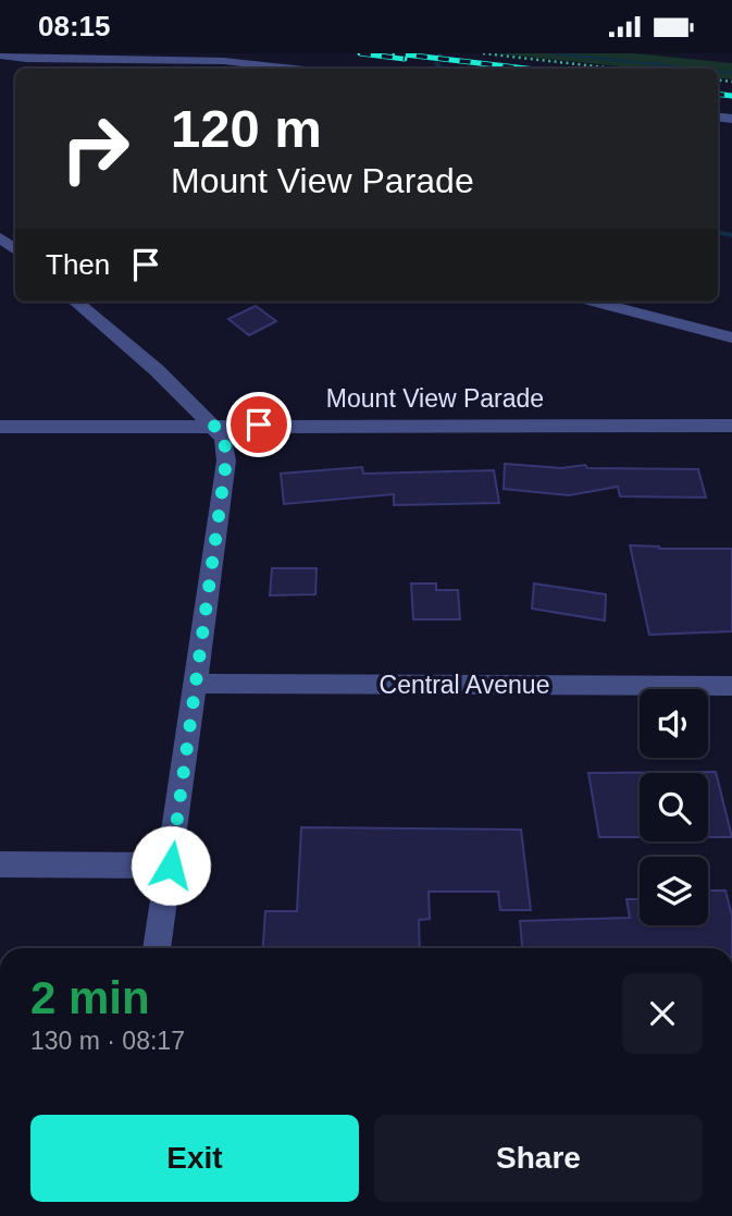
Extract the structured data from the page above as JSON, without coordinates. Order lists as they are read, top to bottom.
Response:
{
  "streets": {
    "street": ["Mount View Parade", "Central Avenue"]
  },
  "page": {
    "status": "08:15",
    "turn": ["120 m", "Mount View Parade"],
    "then": "Then",
    "heading": ["2 min", "130 m · 08:17"],
    "buttons": ["Exit", "Share"]
  }
}
